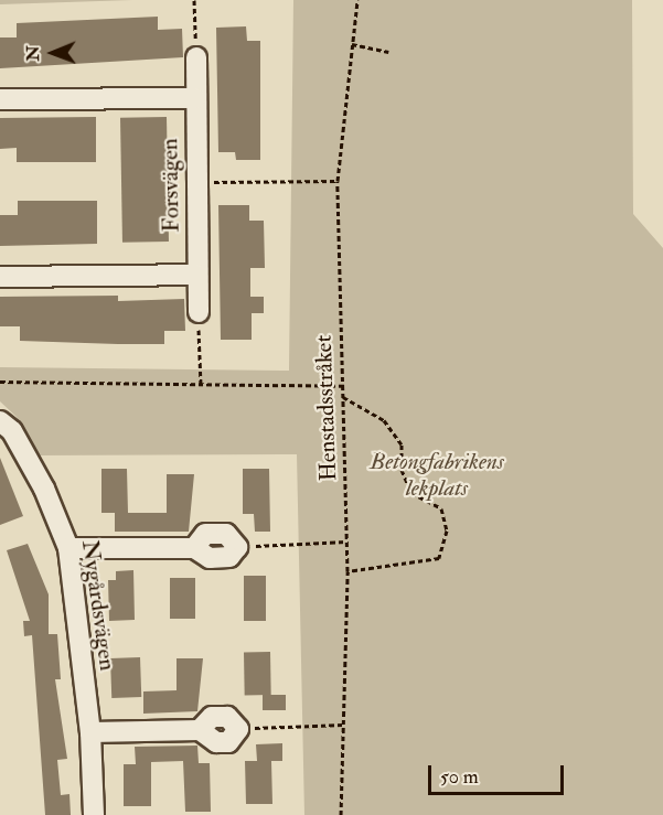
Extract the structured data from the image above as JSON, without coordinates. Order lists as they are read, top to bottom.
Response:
{
  "streets": {
    "street": ["Forsvägen", "Nygårdsvägen"],
    "path": ["Henstadsstråket"]
  },
  "parks": ["Betongfabrikens lekplats"],
  "scale_bar": "50 m",
  "north": "left"
}
